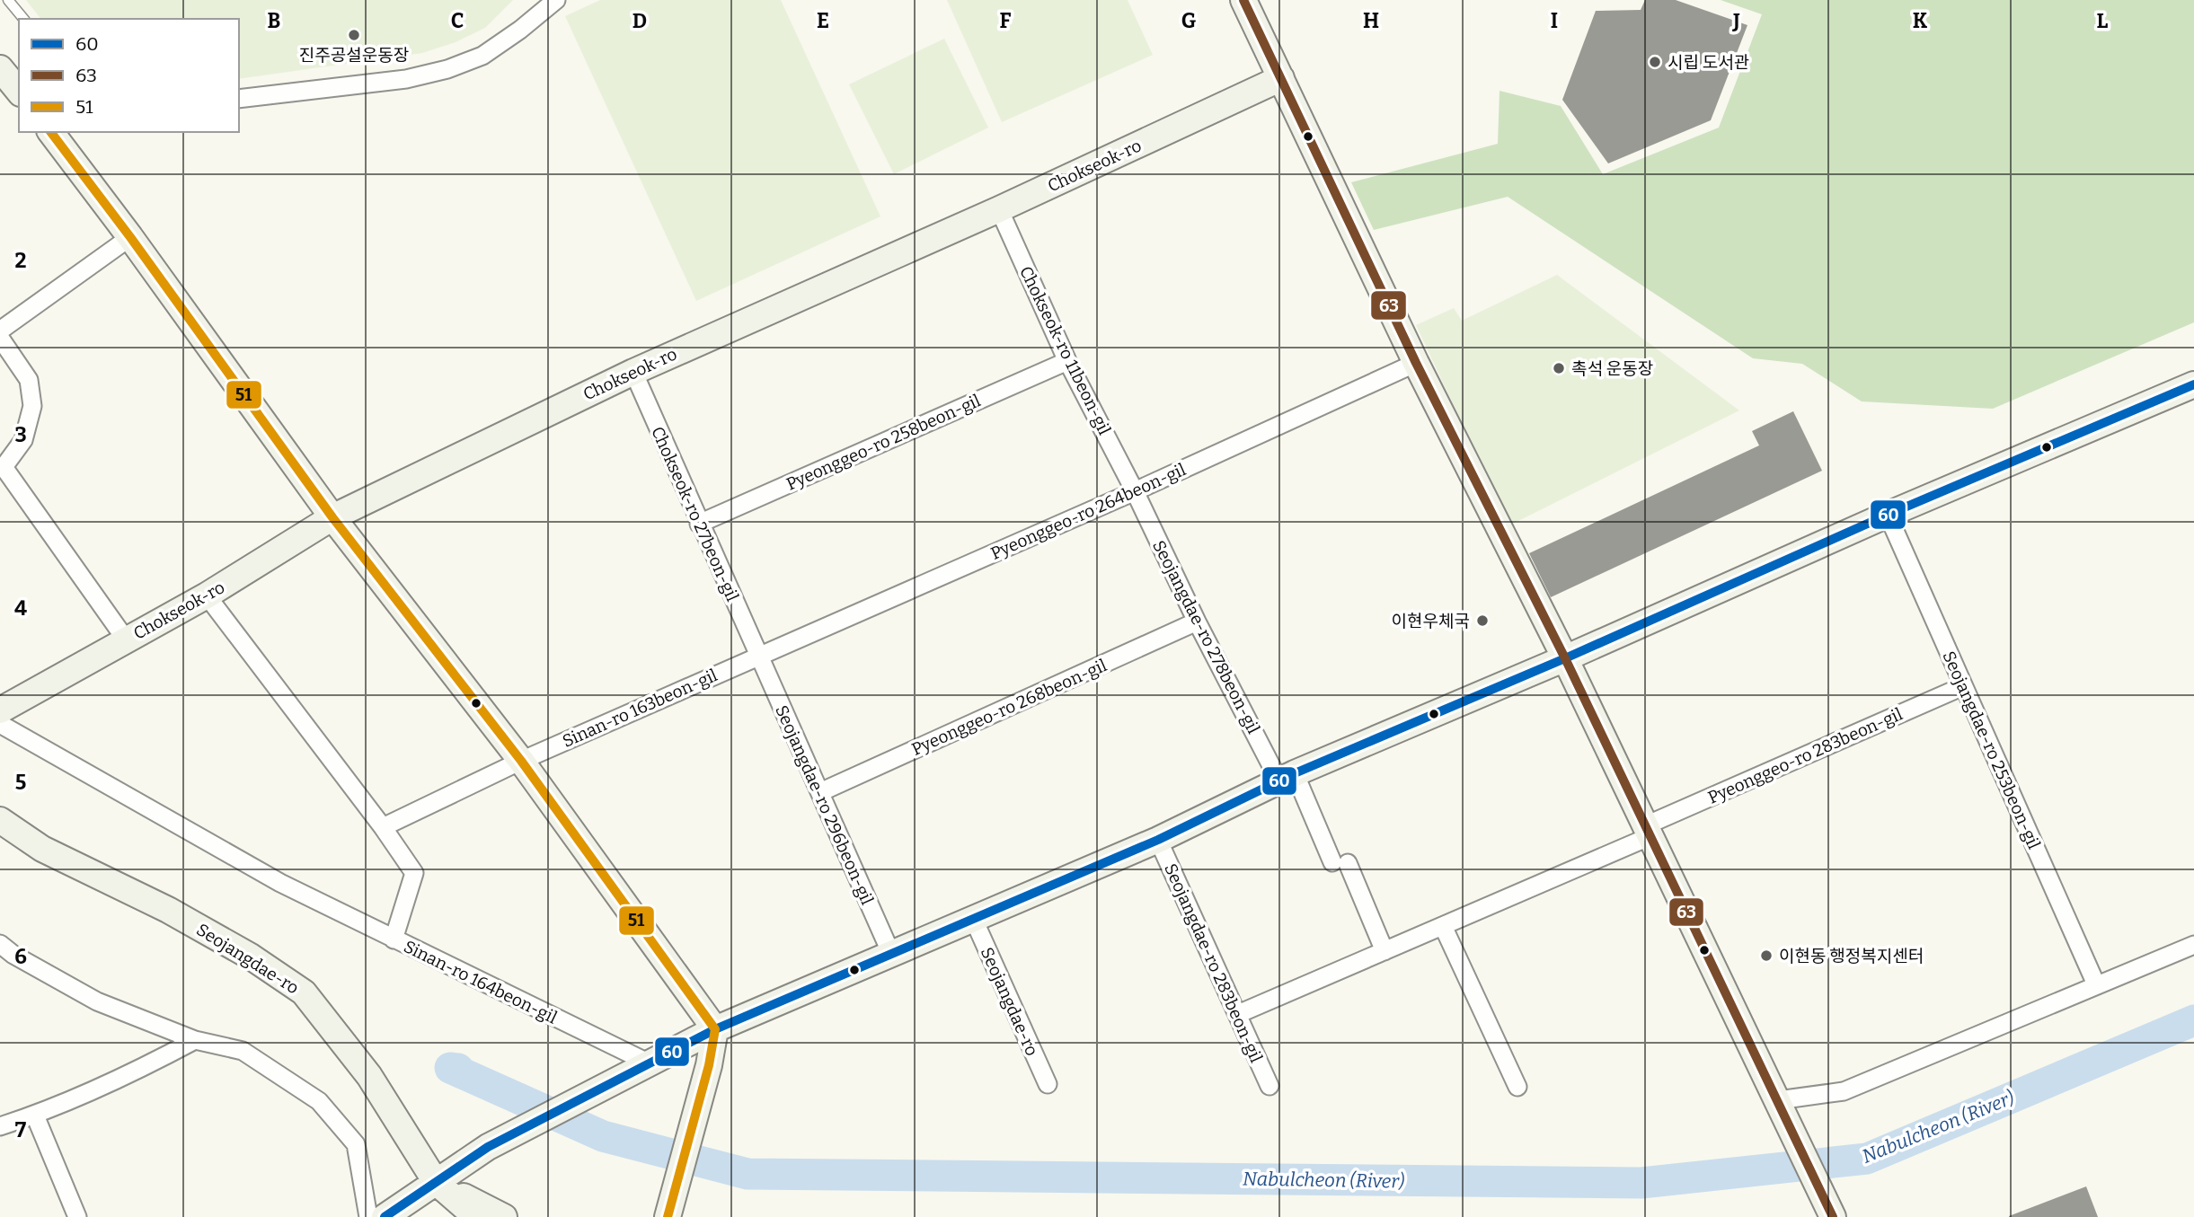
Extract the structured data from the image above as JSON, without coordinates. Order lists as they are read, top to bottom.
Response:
{
  "streets": {
    "street": [
      "Chokseok-ro",
      "Chokseok-ro 11beon-gil",
      "Pyeonggeo-ro 258beon-gil",
      "Pyeonggeo-ro 264beon-gil",
      "Chokseok-ro 27beon-gil",
      "Seojangdae-ro 278beon-gil",
      "Pyeonggeo-ro 268beon-gil",
      "Sinan-ro 163beon-gil",
      "Seojangdae-ro 253beon-gil",
      "Pyeonggeo-ro 283beon-gil",
      "Seojangdae-ro 296beon-gil",
      "Seojangdae-ro",
      "Seojangdae-ro 283beon-gil",
      "Sinan-ro 164beon-gil"
    ]
  },
  "crossings": [
    ["Chokseok-ro", "Chokseok-ro 11beon-gil"],
    ["Chokseok-ro", "Chokseok-ro 27beon-gil"],
    ["Chokseok-ro", "Sinan-ro 164beon-gil"],
    ["Chokseok-ro 11beon-gil", "Pyeonggeo-ro 258beon-gil"],
    ["Chokseok-ro 11beon-gil", "Pyeonggeo-ro 264beon-gil"],
    ["Chokseok-ro 11beon-gil", "Seojangdae-ro 278beon-gil"],
    ["Pyeonggeo-ro 258beon-gil", "Chokseok-ro 27beon-gil"],
    ["Pyeonggeo-ro 264beon-gil", "Chokseok-ro 27beon-gil"],
    ["Pyeonggeo-ro 264beon-gil", "Seojangdae-ro 278beon-gil"],
    ["Pyeonggeo-ro 264beon-gil", "Sinan-ro 163beon-gil"],
    ["Pyeonggeo-ro 264beon-gil", "Seojangdae-ro 296beon-gil"],
    ["Chokseok-ro 27beon-gil", "Sinan-ro 163beon-gil"],
    ["Chokseok-ro 27beon-gil", "Seojangdae-ro 296beon-gil"],
    ["Seojangdae-ro 278beon-gil", "Pyeonggeo-ro 268beon-gil"],
    ["Pyeonggeo-ro 268beon-gil", "Seojangdae-ro 296beon-gil"],
    ["Sinan-ro 163beon-gil", "Seojangdae-ro 296beon-gil"],
    ["Seojangdae-ro 253beon-gil", "Pyeonggeo-ro 283beon-gil"],
    ["Pyeonggeo-ro 283beon-gil", "Seojangdae-ro 283beon-gil"]
  ],
  "water": ["Nabulcheon (River)"],
  "places": [
    "진주공설운동장",
    "시립 도서관",
    "촉석 운동장",
    "이현우체국",
    "이현동 행정복지센터"
  ],
  "lines": ["transit line 63", "transit line 51", "transit line 60"],
  "legend": ["60", "63", "51"],
  "grid": {
    "columns": [
      "B",
      "C",
      "D",
      "E",
      "F",
      "G",
      "H",
      "I",
      "J",
      "K",
      "L"
    ],
    "rows": [
      "2",
      "3",
      "4",
      "5",
      "6",
      "7"
    ]
  }
}
